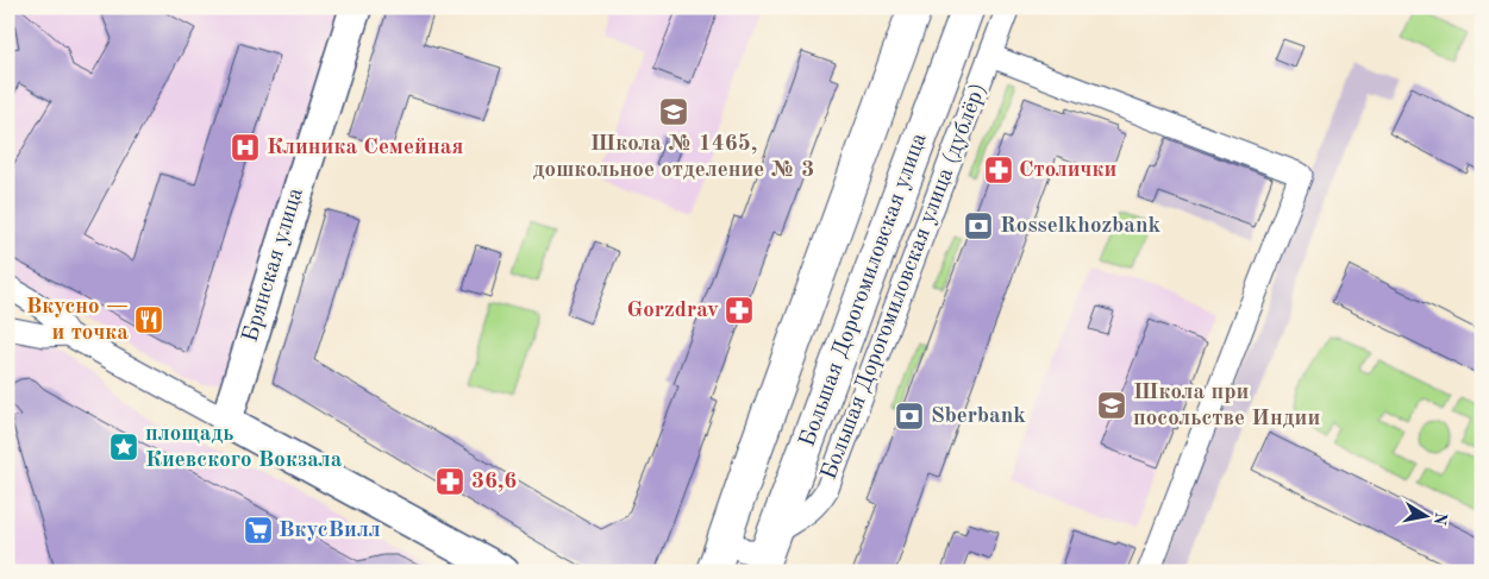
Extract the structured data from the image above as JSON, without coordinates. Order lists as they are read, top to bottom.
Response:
{
  "streets": {
    "main road": ["Большая Дорогомиловская улица"],
    "street": ["Брянская улица", "Большая Дорогомиловская улица (дублёр)"]
  },
  "crossings": [
    ["Большая Дорогомиловская улица (дублёр)", "Большая Дорогомиловская улица"]
  ],
  "places": {
    "school or university": ["Школа № 1465, дошкольное отделение № 3", "Школа при посольстве Индии"],
    "hospital": ["Клиника Семейная"],
    "pharmacy": ["Столички", "Gorzdrav", "36,6"],
    "bank": ["Rosselkhozbank", "Sberbank"],
    "restaurant": ["Вкусно — и точка"],
    "place": ["площадь Киевского Вокзала"],
    "supermarket": ["ВкусВилл"]
  },
  "north": "right"
}
